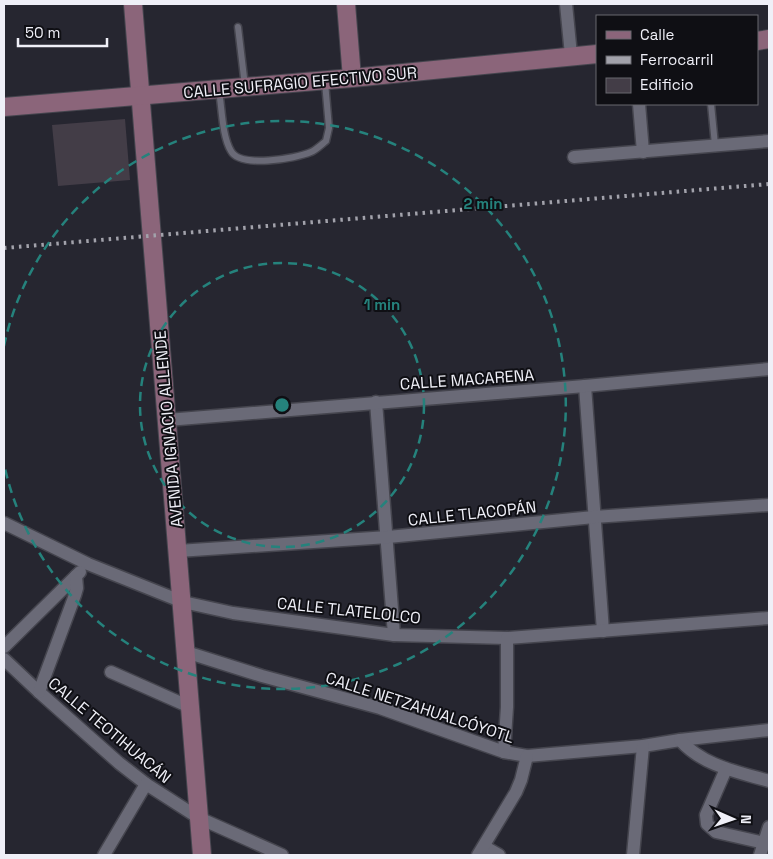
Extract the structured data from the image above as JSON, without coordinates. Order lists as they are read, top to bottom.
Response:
{
  "streets": {
    "street": [
      "CALLE SUFRAGIO EFECTIVO SUR",
      "CALLE MACARENA",
      "AVENIDA IGNACIO ALLENDE",
      "CALLE TLACOPÁN",
      "CALLE TLATELOLCO",
      "CALLE NETZAHUALCÓYOTL",
      "CALLE TEOTIHUACÁN"
    ]
  },
  "crossings": [
    ["CALLE SUFRAGIO EFECTIVO SUR", "AVENIDA IGNACIO ALLENDE"],
    ["CALLE MACARENA", "AVENIDA IGNACIO ALLENDE"],
    ["AVENIDA IGNACIO ALLENDE", "CALLE TLACOPÁN"],
    ["AVENIDA IGNACIO ALLENDE", "CALLE TLATELOLCO"],
    ["AVENIDA IGNACIO ALLENDE", "CALLE NETZAHUALCÓYOTL"],
    ["AVENIDA IGNACIO ALLENDE", "CALLE TEOTIHUACÁN"]
  ],
  "legend": ["Calle", "Ferrocarril", "Edificio"],
  "scale_bar": "50 m",
  "north": "right",
  "rings": ["2 min", "1 min"]
}
